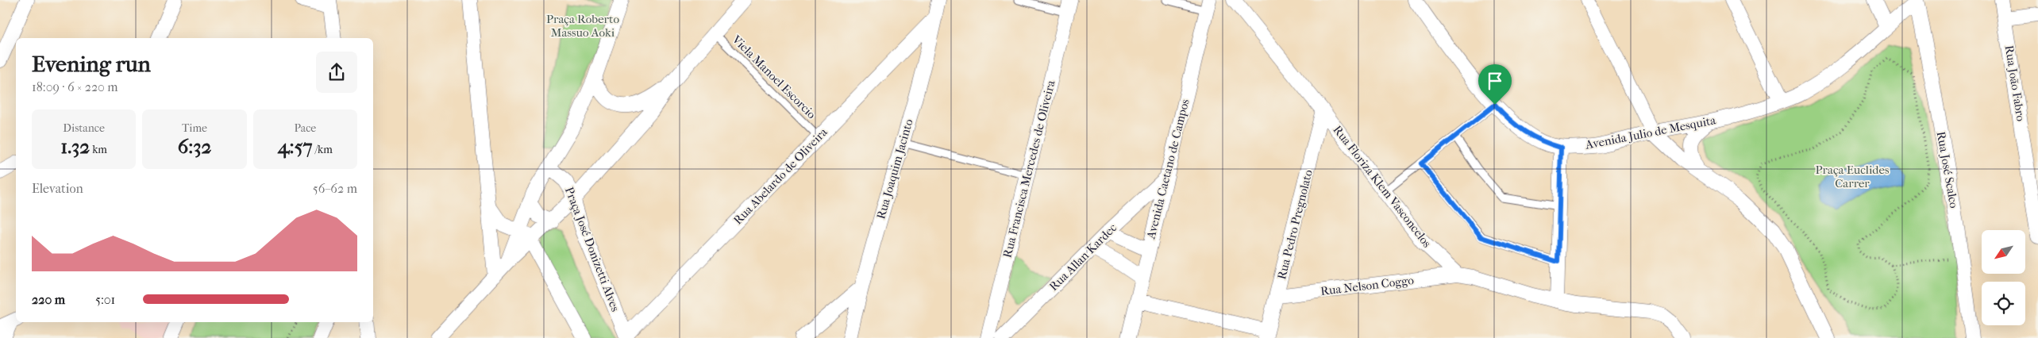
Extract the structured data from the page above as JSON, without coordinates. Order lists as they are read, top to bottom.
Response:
{
  "streets": {
    "street": [
      "Rua João Fabro",
      "Avenida Julio de Mesquita",
      "Rua Joaquim Jacinto",
      "Rua Francisca Mercedes de Oliveira",
      "Avenida Caetano de Campos",
      "Rua José Scalco",
      "Rua Abelardo de Oliveira",
      "Rua Floriza Klem Vasconcelos",
      "Rua Pedro Pregnolato",
      "Praça José Donizetti Alves",
      "Rua Allan Kardec",
      "Rua Nelson Coggo"
    ],
    "lane": ["Viela Manoel Escorcio"]
  },
  "crossings": [
    ["Viela Manoel Escorcio", "Rua Abelardo de Oliveira"],
    ["Avenida Julio de Mesquita", "Rua José Scalco"],
    ["Rua Joaquim Jacinto", "Rua Abelardo de Oliveira"],
    ["Avenida Caetano de Campos", "Rua Allan Kardec"],
    ["Rua Abelardo de Oliveira", "Praça José Donizetti Alves"],
    ["Rua Floriza Klem Vasconcelos", "Rua Pedro Pregnolato"],
    ["Rua Floriza Klem Vasconcelos", "Rua Nelson Coggo"],
    ["Rua Pedro Pregnolato", "Rua Nelson Coggo"]
  ],
  "parks": ["Praça Roberto Massuo Aoki", "Praça Euclides Carrer"],
  "north": "bottom left",
  "page": {
    "heading": ["Evening run", "18:09 · 6 × 220 m"],
    "stats": [
      ["Distance", "1.32 km"],
      ["Time", "6:32"],
      ["Pace", "4:57 /km"]
    ],
    "chart": ["Elevation", "56–62 m"],
    "list": [
      {
        "name": "220 m",
        "note": "5:01"
      }
    ]
  }
}
